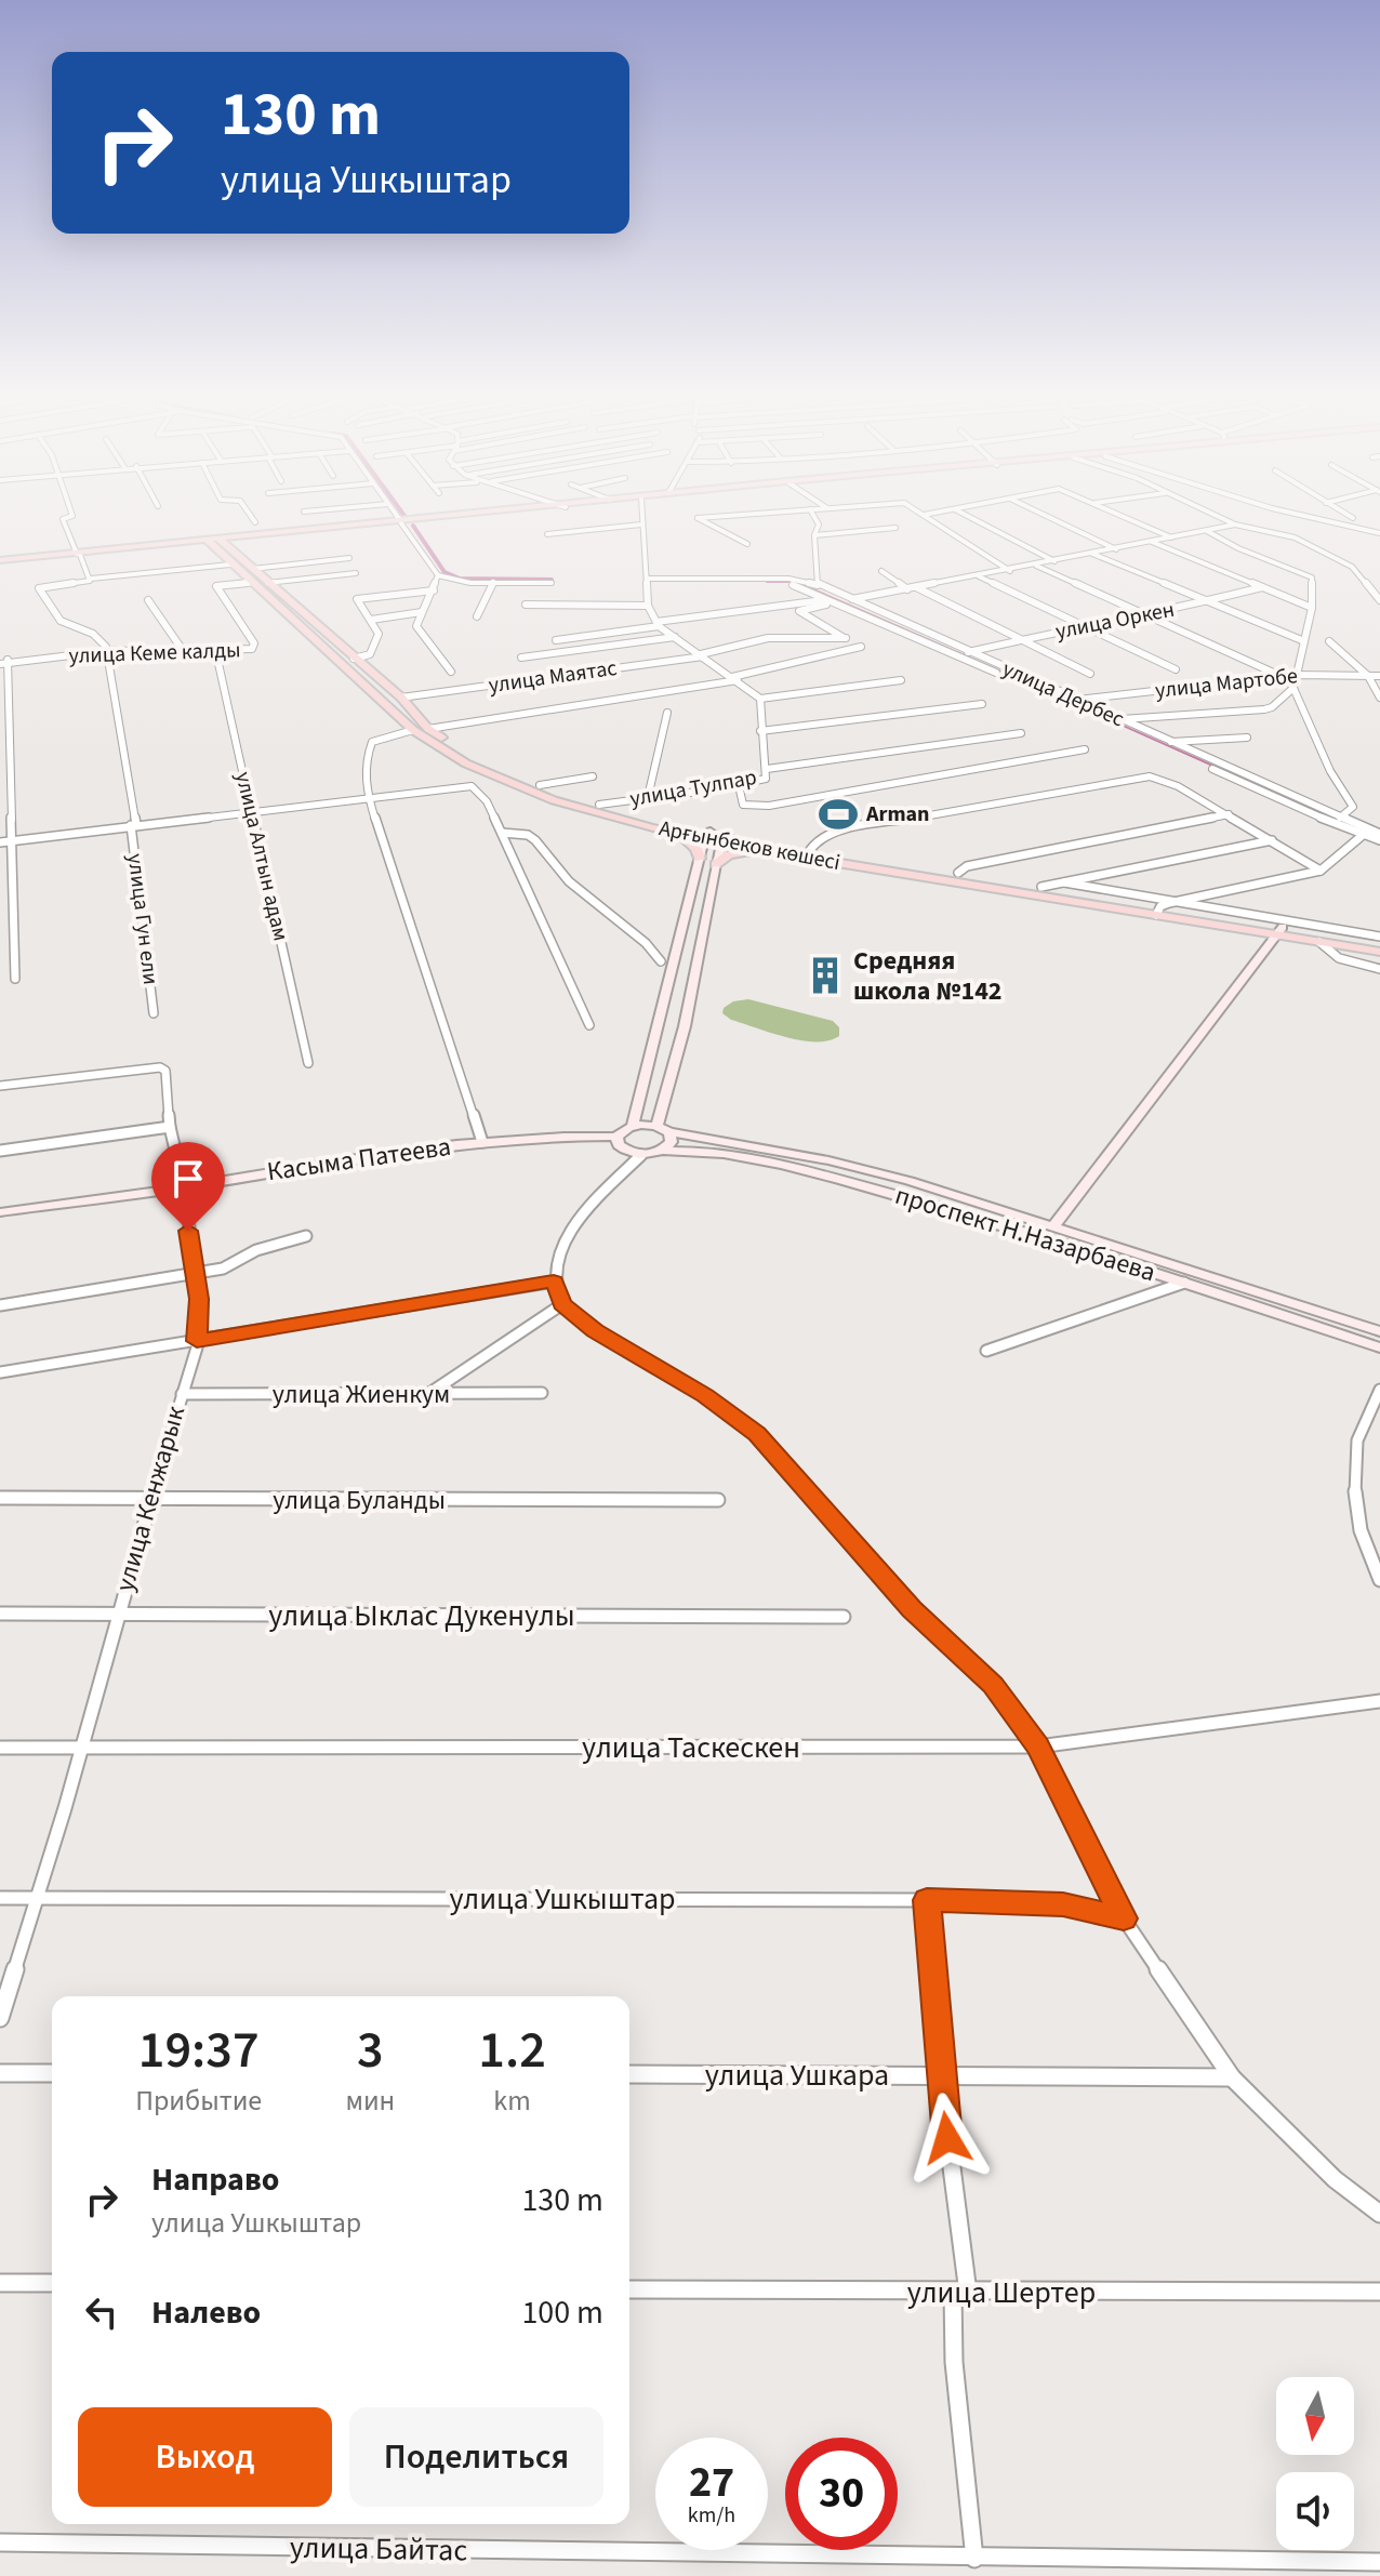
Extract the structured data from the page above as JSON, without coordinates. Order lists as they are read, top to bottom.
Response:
{
  "streets": {
    "main road": ["Арғынбеков көшесі", "Касыма Патеева", "проспект Н.Назарбаева"],
    "street": [
      "улица Оркен",
      "улица Кеме калды",
      "улица Маятас",
      "улица Мартобе",
      "улица Дербес",
      "улица Тулпар",
      "улица Алтын адам",
      "улица Гун ели",
      "улица Жиенкум",
      "улица Кенжарык",
      "улица Буланды",
      "улица Ыклас Дукенулы",
      "улица Таскескен",
      "улица Ушкыштар",
      "улица Ушкара",
      "улица Шертер",
      "улица Байтас"
    ]
  },
  "crossings": [
    ["улица Оркен", "улица Дербес"],
    ["улица Кеме калды", "Арғынбеков көшесі"],
    ["улица Кеме калды", "улица Алтын адам"],
    ["улица Кеме калды", "улица Гун ели"],
    ["улица Маятас", "Арғынбеков көшесі"],
    ["улица Мартобе", "улица Дербес"],
    ["улица Тулпар", "Арғынбеков көшесі"],
    ["Касыма Патеева", "улица Кенжарык"],
    ["улица Жиенкум", "улица Кенжарык"],
    ["улица Кенжарык", "улица Буланды"],
    ["улица Кенжарык", "улица Ыклас Дукенулы"],
    ["улица Кенжарык", "улица Таскескен"],
    ["улица Кенжарык", "улица Ушкыштар"]
  ],
  "places": {
    "sports": ["Arman"],
    "building": ["Средняя школа №142"]
  },
  "north": "bottom",
  "page": {
    "turn": ["130 m", "улица Ушкыштар"],
    "eta": [
      "19:37",
      "Прибытие",
      "3",
      "мин",
      "1.2",
      "km"
    ],
    "list": [
      {
        "name": "Направо",
        "note": "улица Ушкыштар",
        "value": "130 m"
      },
      {
        "name": "Налево",
        "value": "100 m"
      }
    ],
    "buttons": ["Выход", "Поделиться"],
    "speed": "27 km/h",
    "limit": "30"
  }
}
